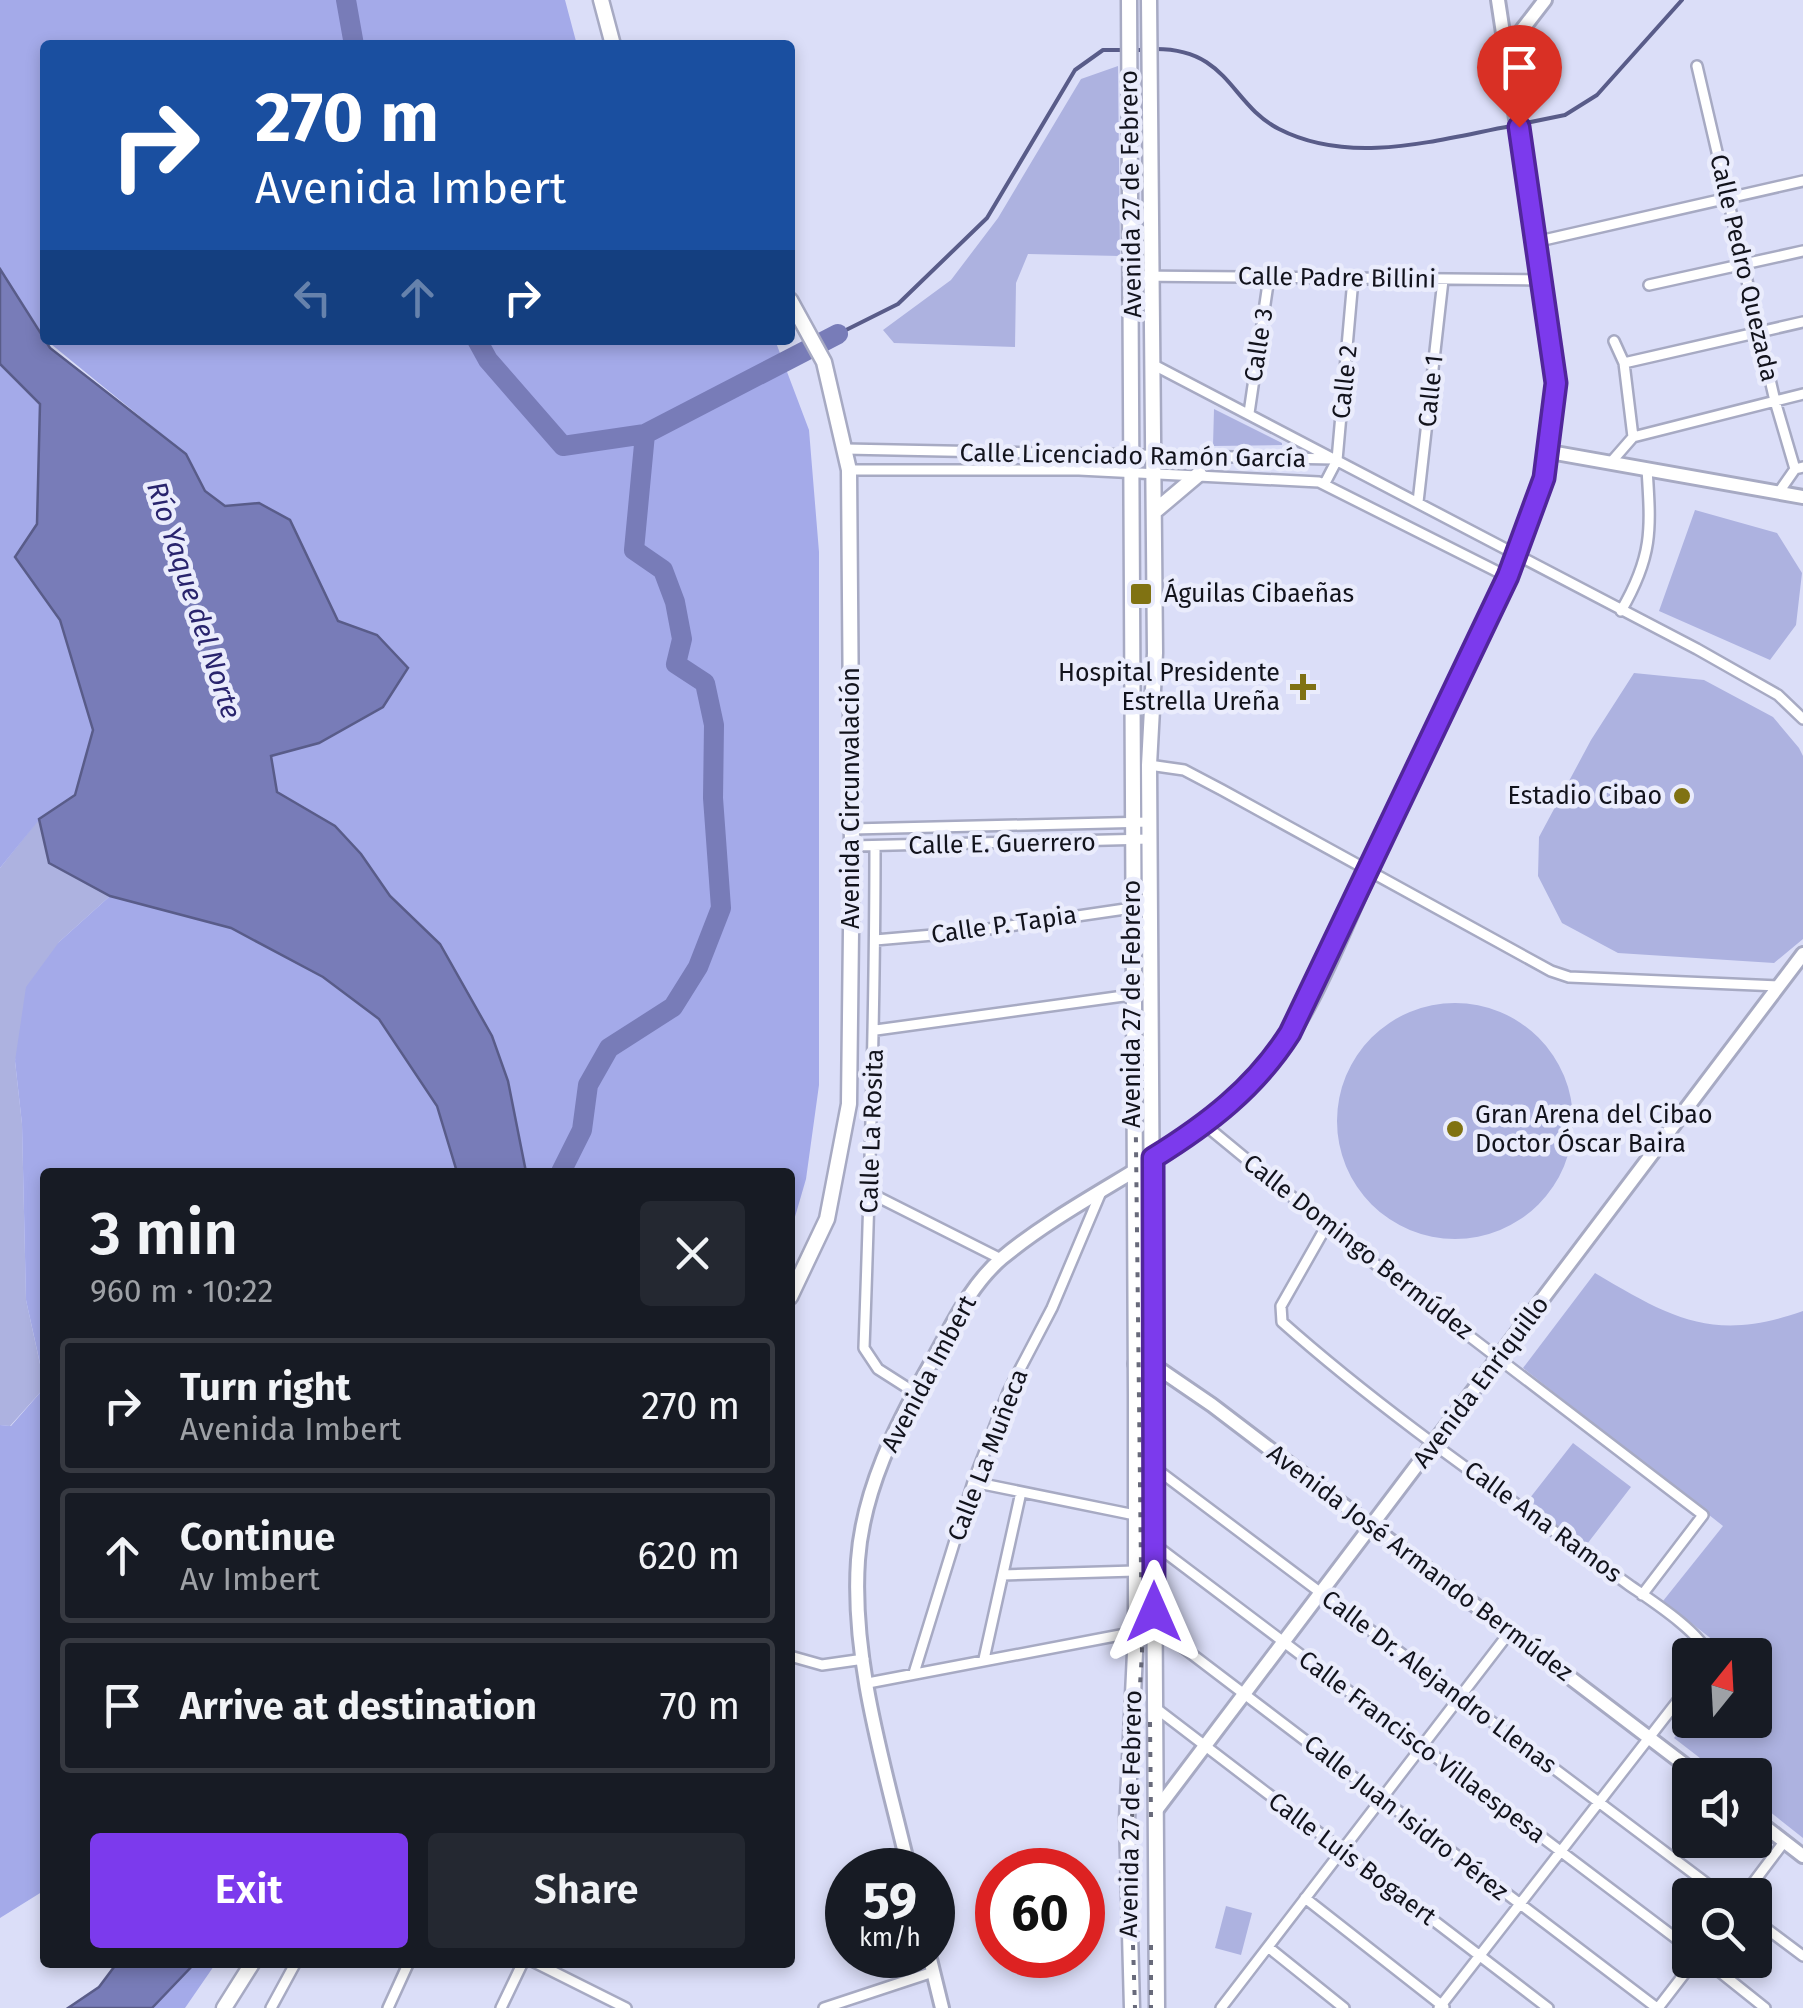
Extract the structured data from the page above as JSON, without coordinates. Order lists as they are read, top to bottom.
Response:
{
  "streets": {
    "main road": [
      "Avenida 27 de Febrero",
      "Avenida Circunvalación",
      "Avenida Imbert",
      "Avenida Enriquillo",
      "Avenida José Armando Bermúdez"
    ],
    "street": [
      "Calle Pedro Quezada",
      "Calle Padre Billini",
      "Calle 3",
      "Calle 2",
      "Calle 1",
      "Calle Licenciado Ramón García",
      "Calle E. Guerrero",
      "Calle P. Tapia",
      "Calle La Rosita",
      "Calle Domingo Bermúdez",
      "Calle La Muñeca",
      "Calle Ana Ramos",
      "Calle Dr. Alejandro Llenas",
      "Calle Francisco Villaespesa",
      "Calle Juan Isidro Pérez",
      "Calle Luis Bogaert"
    ]
  },
  "crossings": [
    ["Avenida 27 de Febrero", "Calle Padre Billini"],
    ["Avenida 27 de Febrero", "Calle Licenciado Ramón García"],
    ["Avenida 27 de Febrero", "Calle E. Guerrero"],
    ["Avenida 27 de Febrero", "Calle P. Tapia"],
    ["Avenida 27 de Febrero", "Avenida Imbert"],
    ["Avenida 27 de Febrero", "Avenida Enriquillo"],
    ["Avenida 27 de Febrero", "Avenida José Armando Bermúdez"],
    ["Avenida 27 de Febrero", "Calle Dr. Alejandro Llenas"],
    ["Avenida 27 de Febrero", "Calle Francisco Villaespesa"],
    ["Avenida 27 de Febrero", "Calle Juan Isidro Pérez"],
    ["Avenida 27 de Febrero", "Calle Luis Bogaert"],
    ["Calle Padre Billini", "Calle 3"],
    ["Calle Padre Billini", "Calle 2"],
    ["Calle Padre Billini", "Calle 1"],
    ["Calle Padre Billini", "Avenida Imbert"],
    ["Calle 2", "Calle Licenciado Ramón García"],
    ["Calle 1", "Calle Licenciado Ramón García"],
    ["Calle Licenciado Ramón García", "Avenida Circunvalación"],
    ["Calle Licenciado Ramón García", "Avenida Imbert"],
    ["Avenida Circunvalación", "Calle E. Guerrero"],
    ["Calle E. Guerrero", "Calle La Rosita"],
    ["Calle P. Tapia", "Calle La Rosita"],
    ["Calle La Rosita", "Avenida Imbert"],
    ["Calle Domingo Bermúdez", "Avenida Imbert"],
    ["Calle Domingo Bermúdez", "Avenida Enriquillo"],
    ["Calle Domingo Bermúdez", "Calle Ana Ramos"],
    ["Avenida Imbert", "Calle La Muñeca"],
    ["Avenida Enriquillo", "Calle Ana Ramos"],
    ["Avenida Enriquillo", "Avenida José Armando Bermúdez"],
    ["Avenida Enriquillo", "Calle Dr. Alejandro Llenas"],
    ["Avenida Enriquillo", "Calle Francisco Villaespesa"],
    ["Avenida Enriquillo", "Calle Juan Isidro Pérez"],
    ["Avenida Enriquillo", "Calle Luis Bogaert"]
  ],
  "water": ["Río Yaque del Norte"],
  "places": {
    "transit": ["Águilas Cibaeñas"],
    "health": ["Hospital Presidente Estrella Ureña"],
    "other": ["Estadio Cibao", "Gran Arena del Cibao Doctor Óscar Baira"]
  },
  "north": "top",
  "page": {
    "turn": ["270 m", "Avenida Imbert"],
    "heading": ["3 min", "960 m · 10:22"],
    "list": [
      {
        "name": "Turn right",
        "note": "Avenida Imbert",
        "value": "270 m"
      },
      {
        "name": "Continue",
        "note": "Av Imbert",
        "value": "620 m"
      },
      {
        "name": "Arrive at destination",
        "value": "70 m"
      }
    ],
    "buttons": ["Exit", "Share"],
    "speed": "59 km/h",
    "limit": "60"
  }
}
